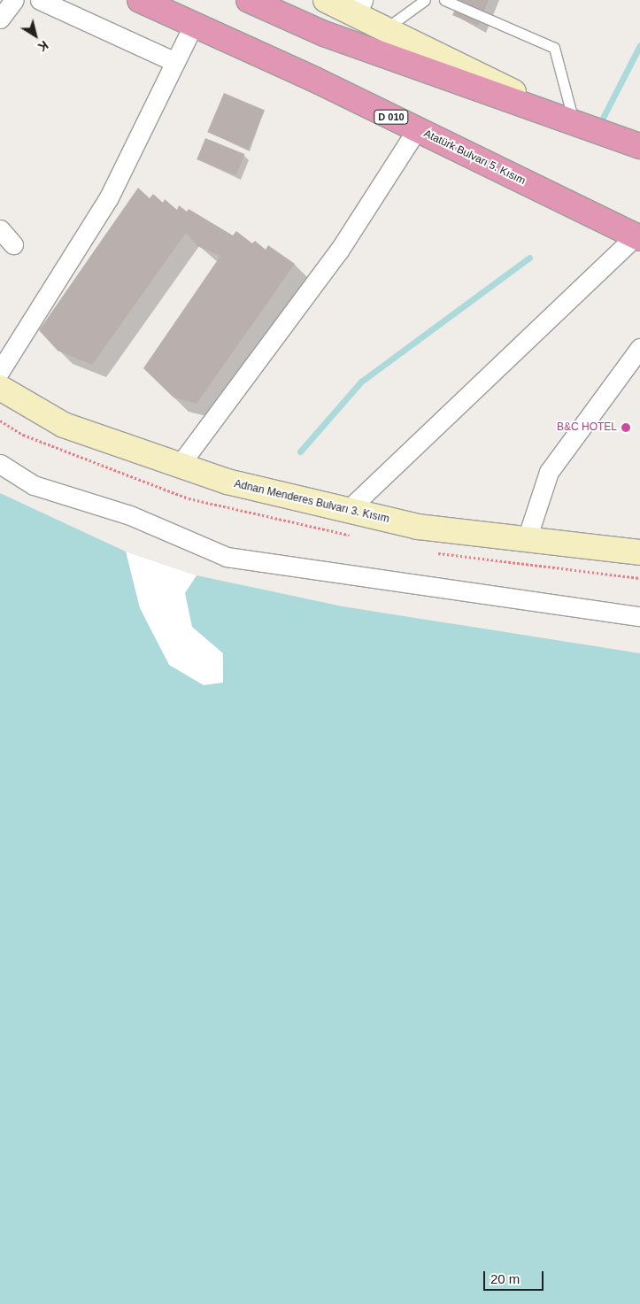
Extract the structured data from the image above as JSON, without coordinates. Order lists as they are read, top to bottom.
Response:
{
  "streets": {
    "highway": ["D 010", "Atatürk Bulvarı 5. Kısım"],
    "main road": ["Adnan Menderes Bulvarı 3. Kısım"]
  },
  "places": ["B&C HOTEL"],
  "scale_bar": "20 m",
  "north": "bottom right"
}
